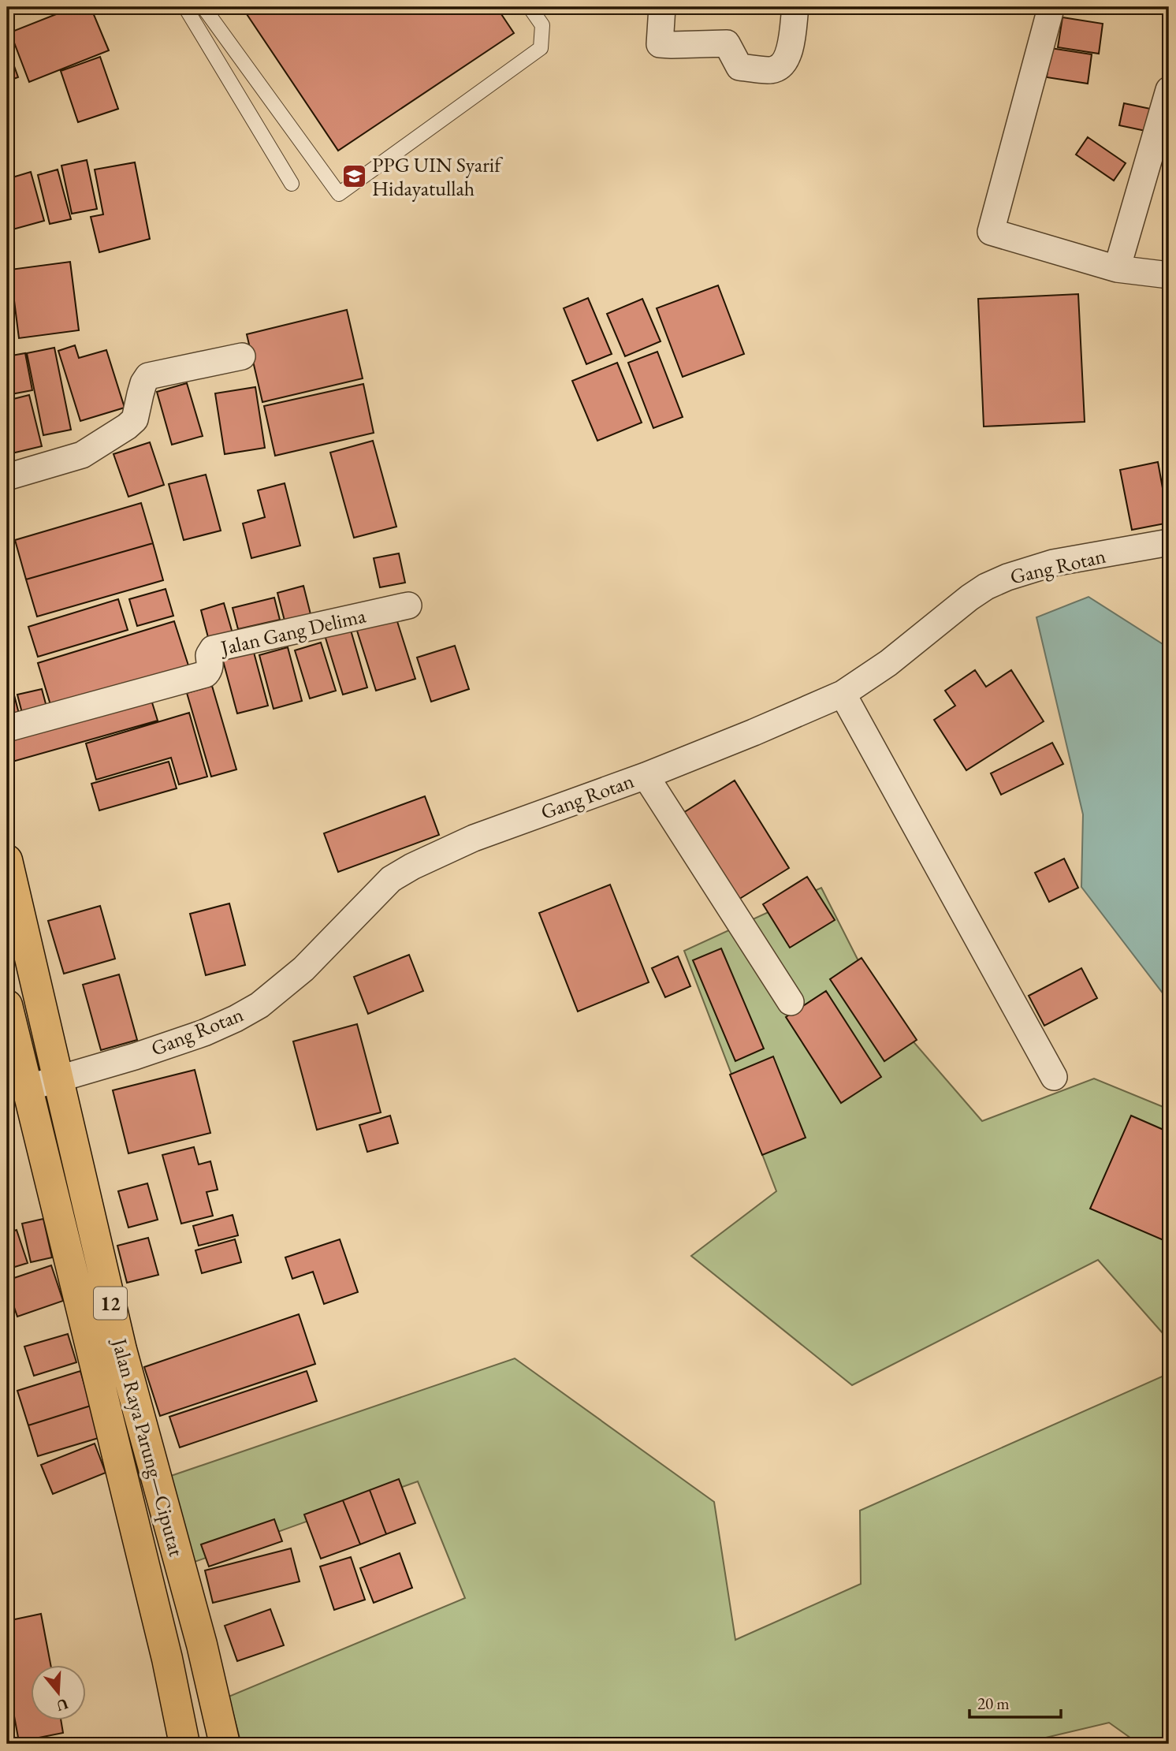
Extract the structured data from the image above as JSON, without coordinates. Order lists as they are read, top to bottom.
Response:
{
  "streets": {
    "highway": ["12", "Jalan Raya Parung—Ciputat"],
    "street": ["Gang Rotan", "Jalan Gang Delima"]
  },
  "crossings": [
    ["Gang Rotan", "Jalan Raya Parung—Ciputat"]
  ],
  "places": {
    "school or university": ["PPG UIN Syarif Hidayatullah"]
  },
  "scale_bar": "20 m",
  "north": "bottom"
}
